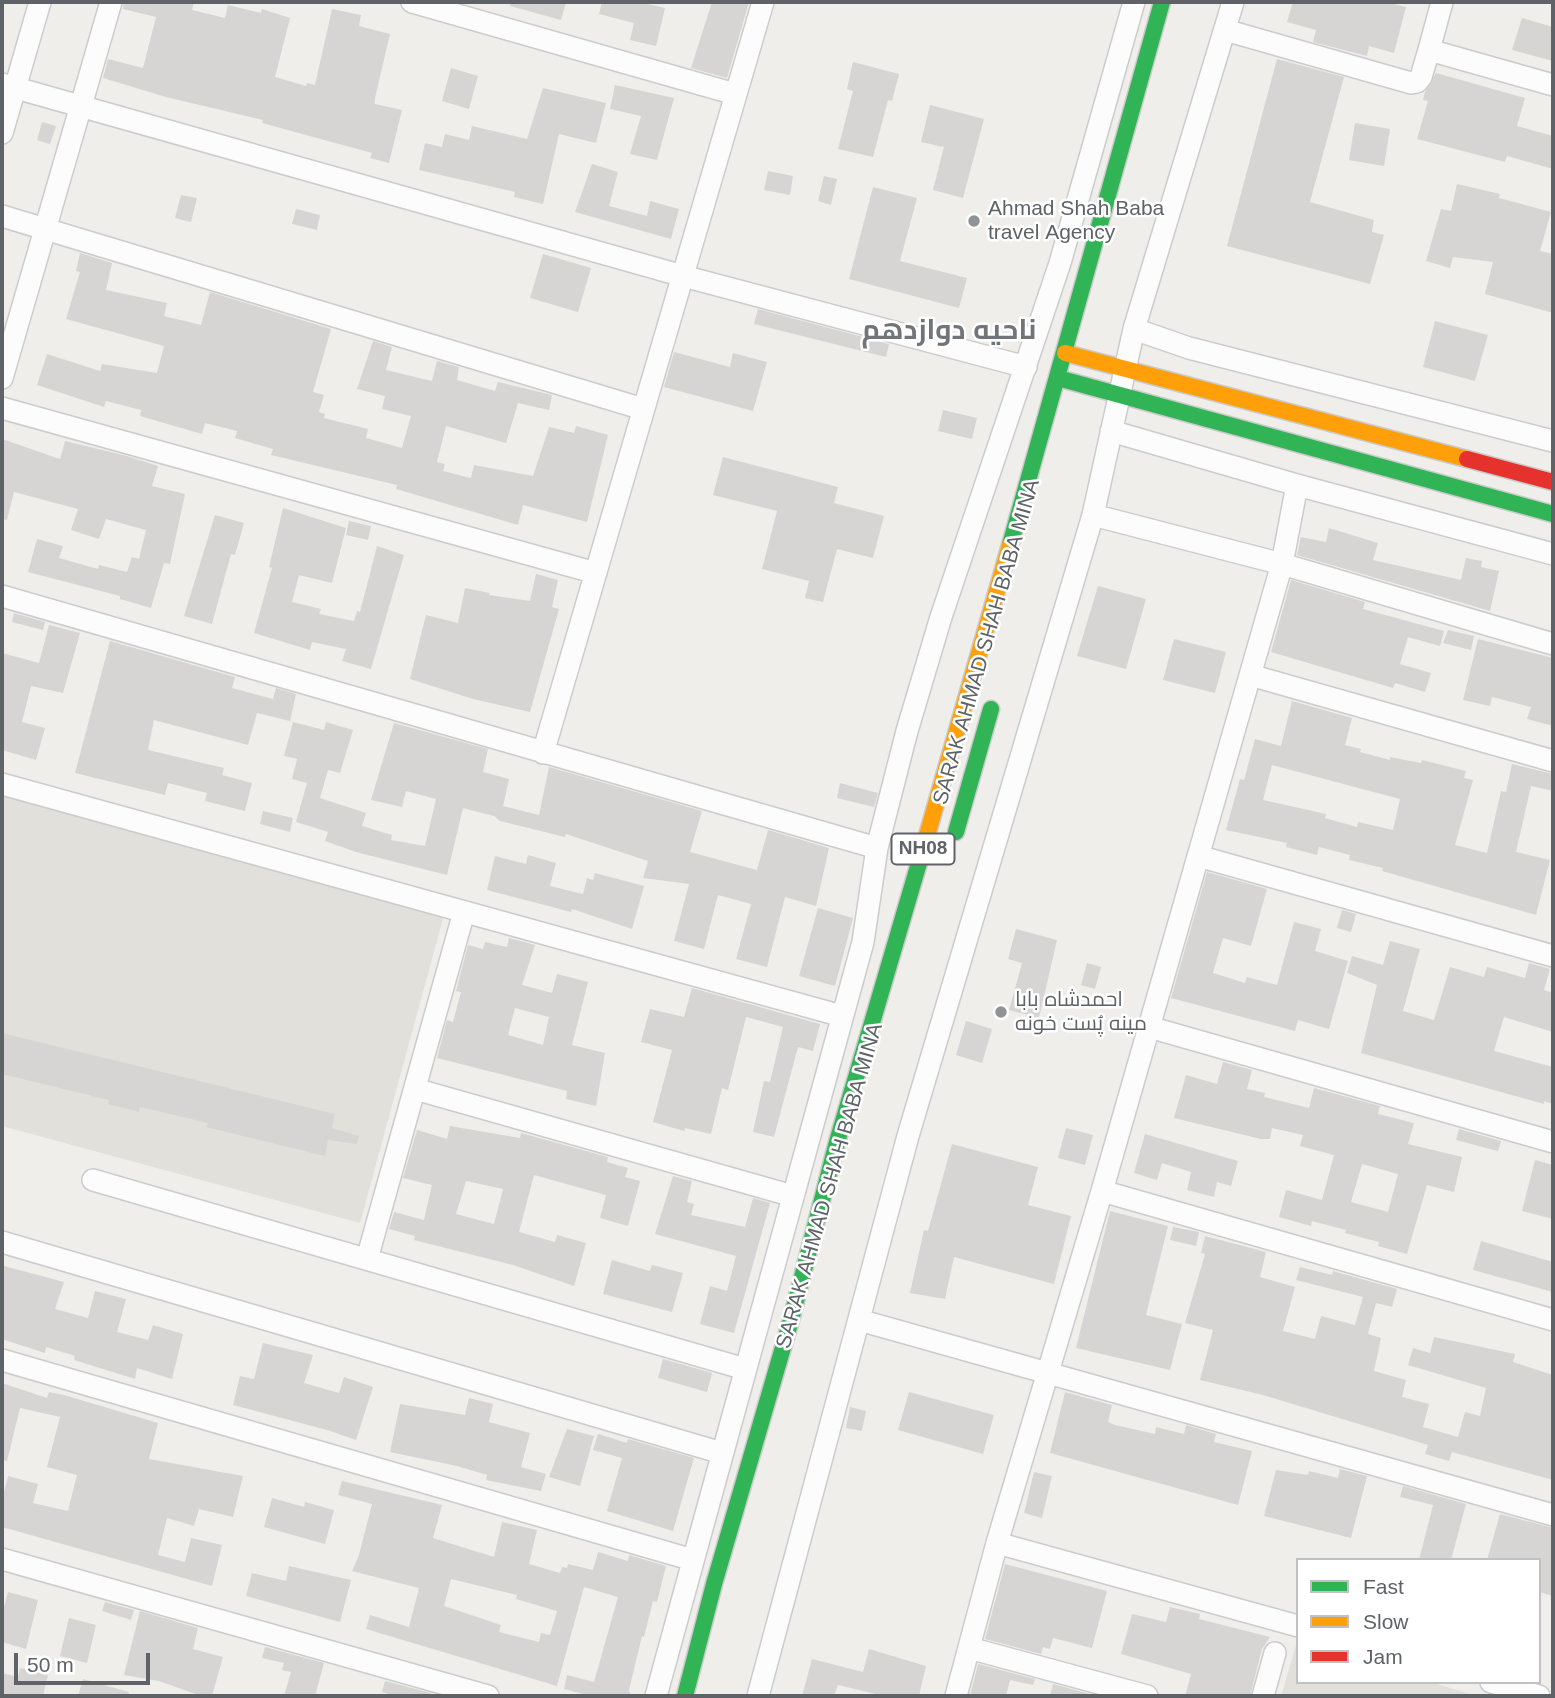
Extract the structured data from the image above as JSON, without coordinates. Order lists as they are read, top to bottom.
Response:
{
  "streets": {
    "main road": ["SARAK AHMAD SHAH BABA MINA", "NH08"]
  },
  "districts": ["ناحیه دوازدهم"],
  "places": ["Ahmad Shah Baba travel Agency", "احمدشاه بابا مینه پُست خونه"],
  "legend": ["Fast", "Slow", "Jam"],
  "scale_bar": "50 m"
}
